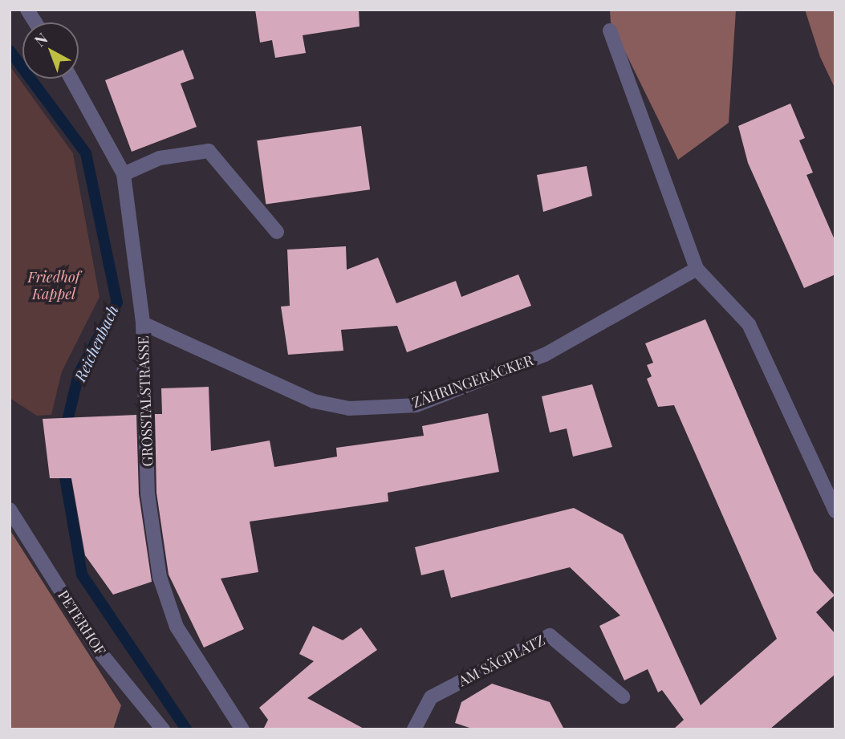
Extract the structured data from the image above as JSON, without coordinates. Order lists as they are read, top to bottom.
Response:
{
  "streets": {
    "street": [
      "ZÄHRINGERACKER",
      "GROSSTALSTRASSE",
      "PETERHOF",
      "AM SÄGPLATZ"
    ]
  },
  "crossings": [
    ["ZÄHRINGERACKER", "GROSSTALSTRASSE"]
  ],
  "water": ["Reichenbach"],
  "parks": ["Friedhof Kappel"],
  "north": "top left"
}
